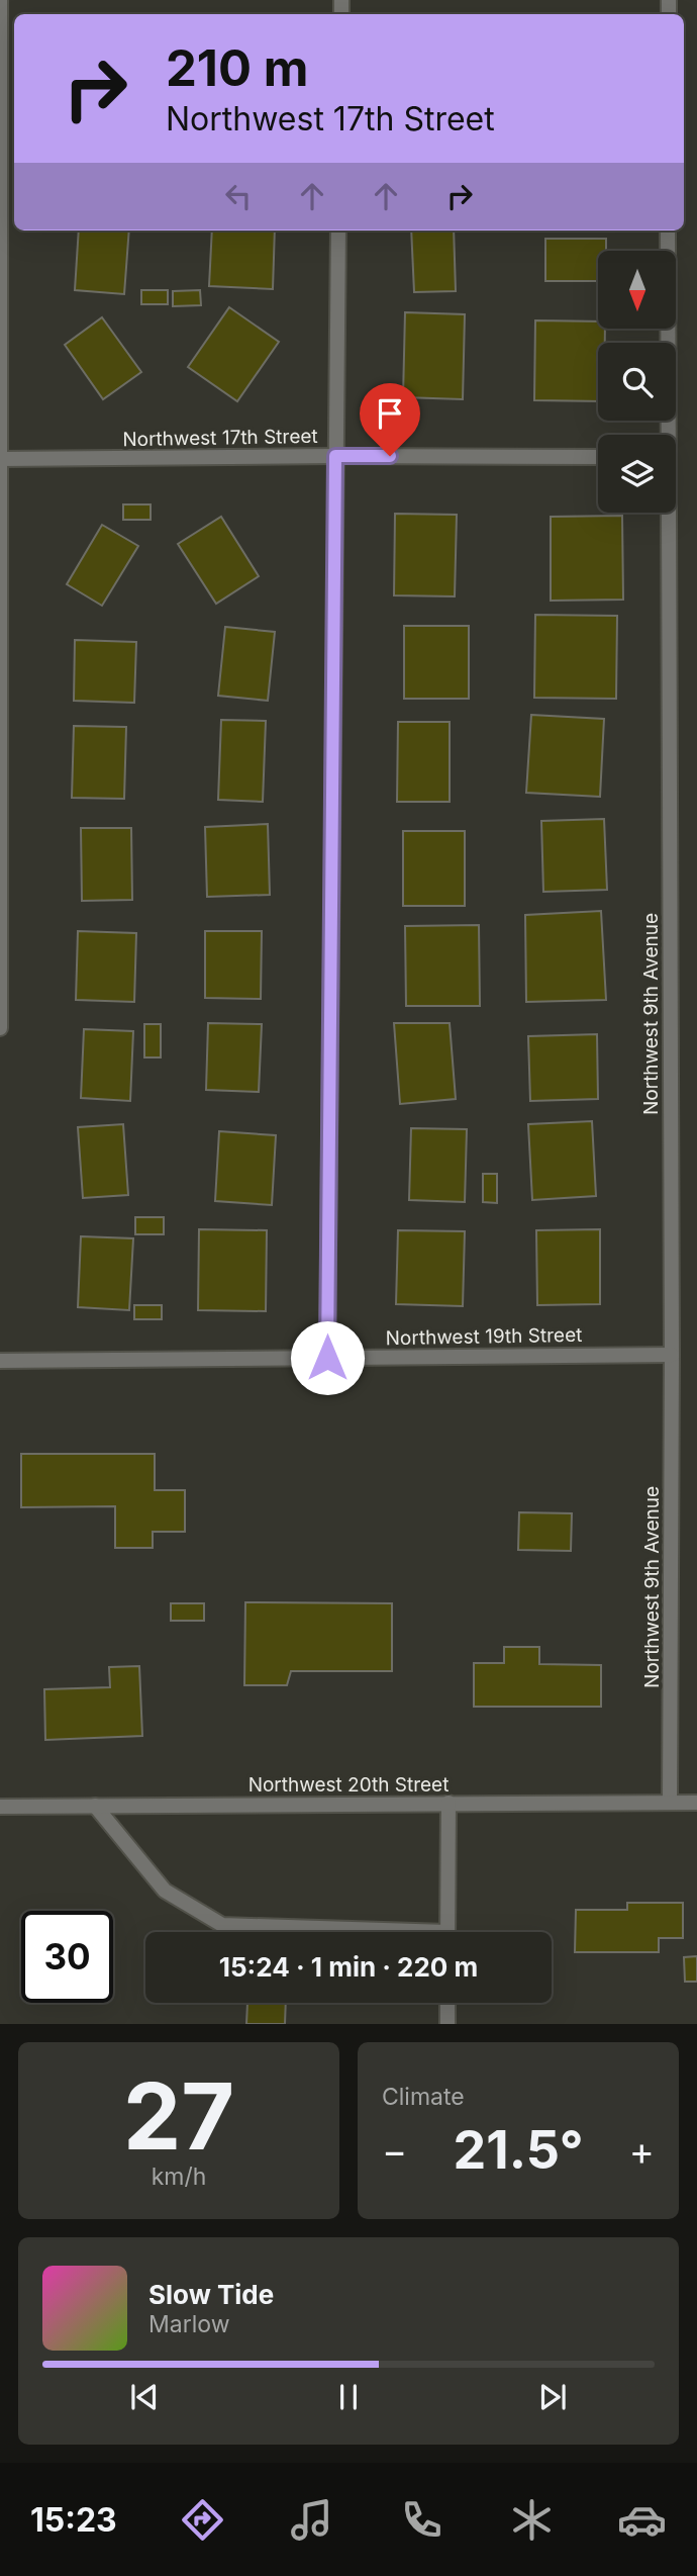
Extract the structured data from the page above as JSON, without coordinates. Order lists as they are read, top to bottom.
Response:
{
  "streets": {
    "street": [
      "Northwest 17th Street",
      "Northwest 9th Avenue",
      "Northwest 19th Street",
      "Northwest 20th Street"
    ]
  },
  "crossings": [
    ["Northwest 9th Avenue", "Northwest 19th Street"],
    ["Northwest 9th Avenue", "Northwest 20th Street"]
  ],
  "north": "bottom",
  "page": {
    "turn": ["210 m", "Northwest 17th Street"],
    "limit": "30",
    "trip": "15:24 · 1 min · 220 m",
    "tile": [
      ["27", "km/h"],
      "Climate"
    ],
    "heat": ["−", "21.5°", "+"],
    "song": ["Slow Tide", "Marlow"],
    "tabs": "15:23"
  }
}
